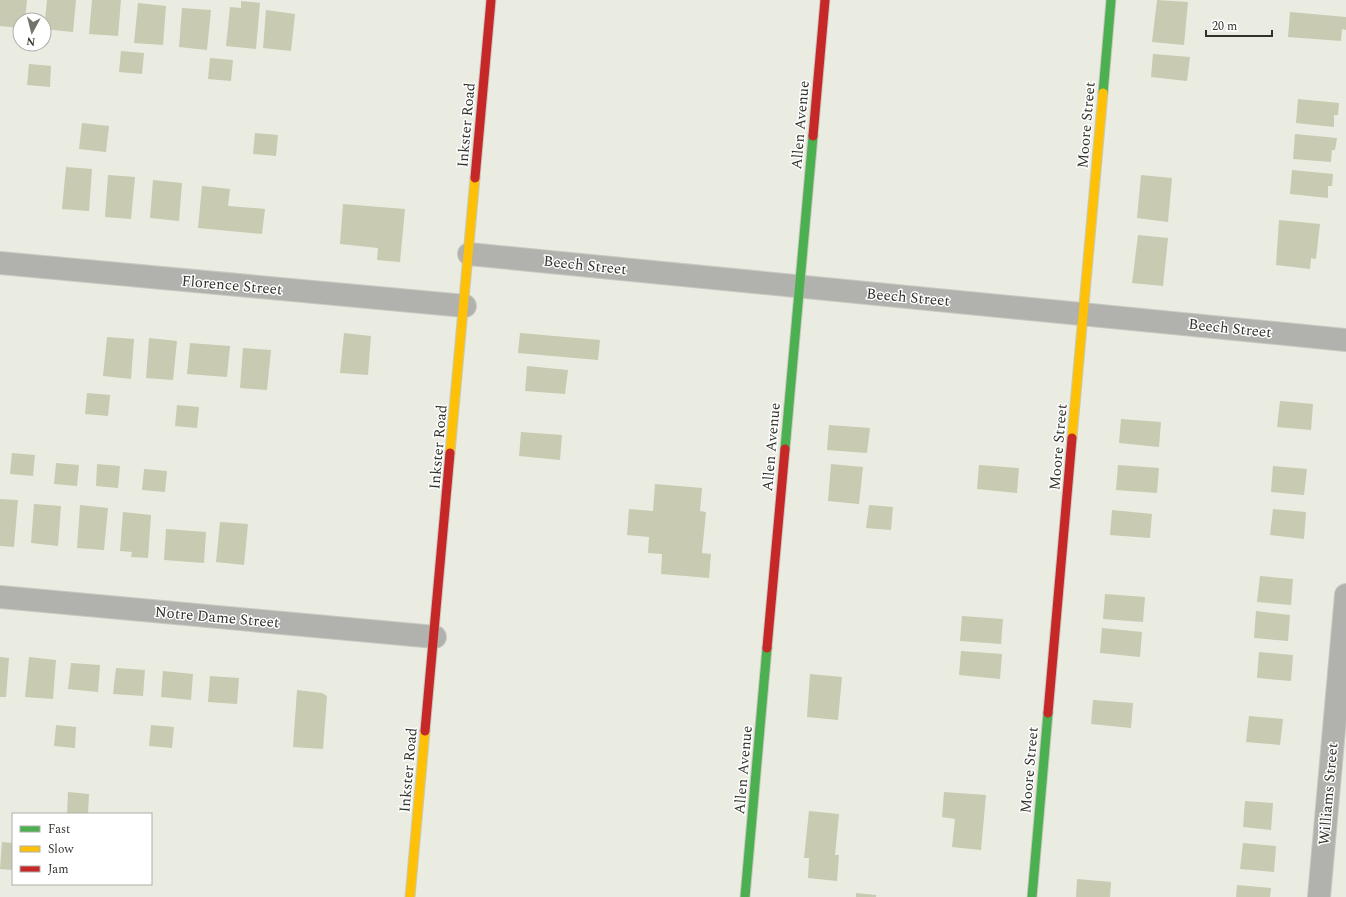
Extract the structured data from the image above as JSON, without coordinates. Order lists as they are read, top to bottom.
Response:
{
  "streets": {
    "street": [
      "Inkster Road",
      "Allen Avenue",
      "Moore Street",
      "Beech Street",
      "Florence Street",
      "Notre Dame Street",
      "Williams Street"
    ]
  },
  "crossings": [
    ["Inkster Road", "Beech Street"],
    ["Inkster Road", "Florence Street"],
    ["Inkster Road", "Notre Dame Street"],
    ["Allen Avenue", "Beech Street"],
    ["Moore Street", "Beech Street"]
  ],
  "legend": ["Fast", "Slow", "Jam"],
  "scale_bar": "20 m",
  "north": "bottom"
}
